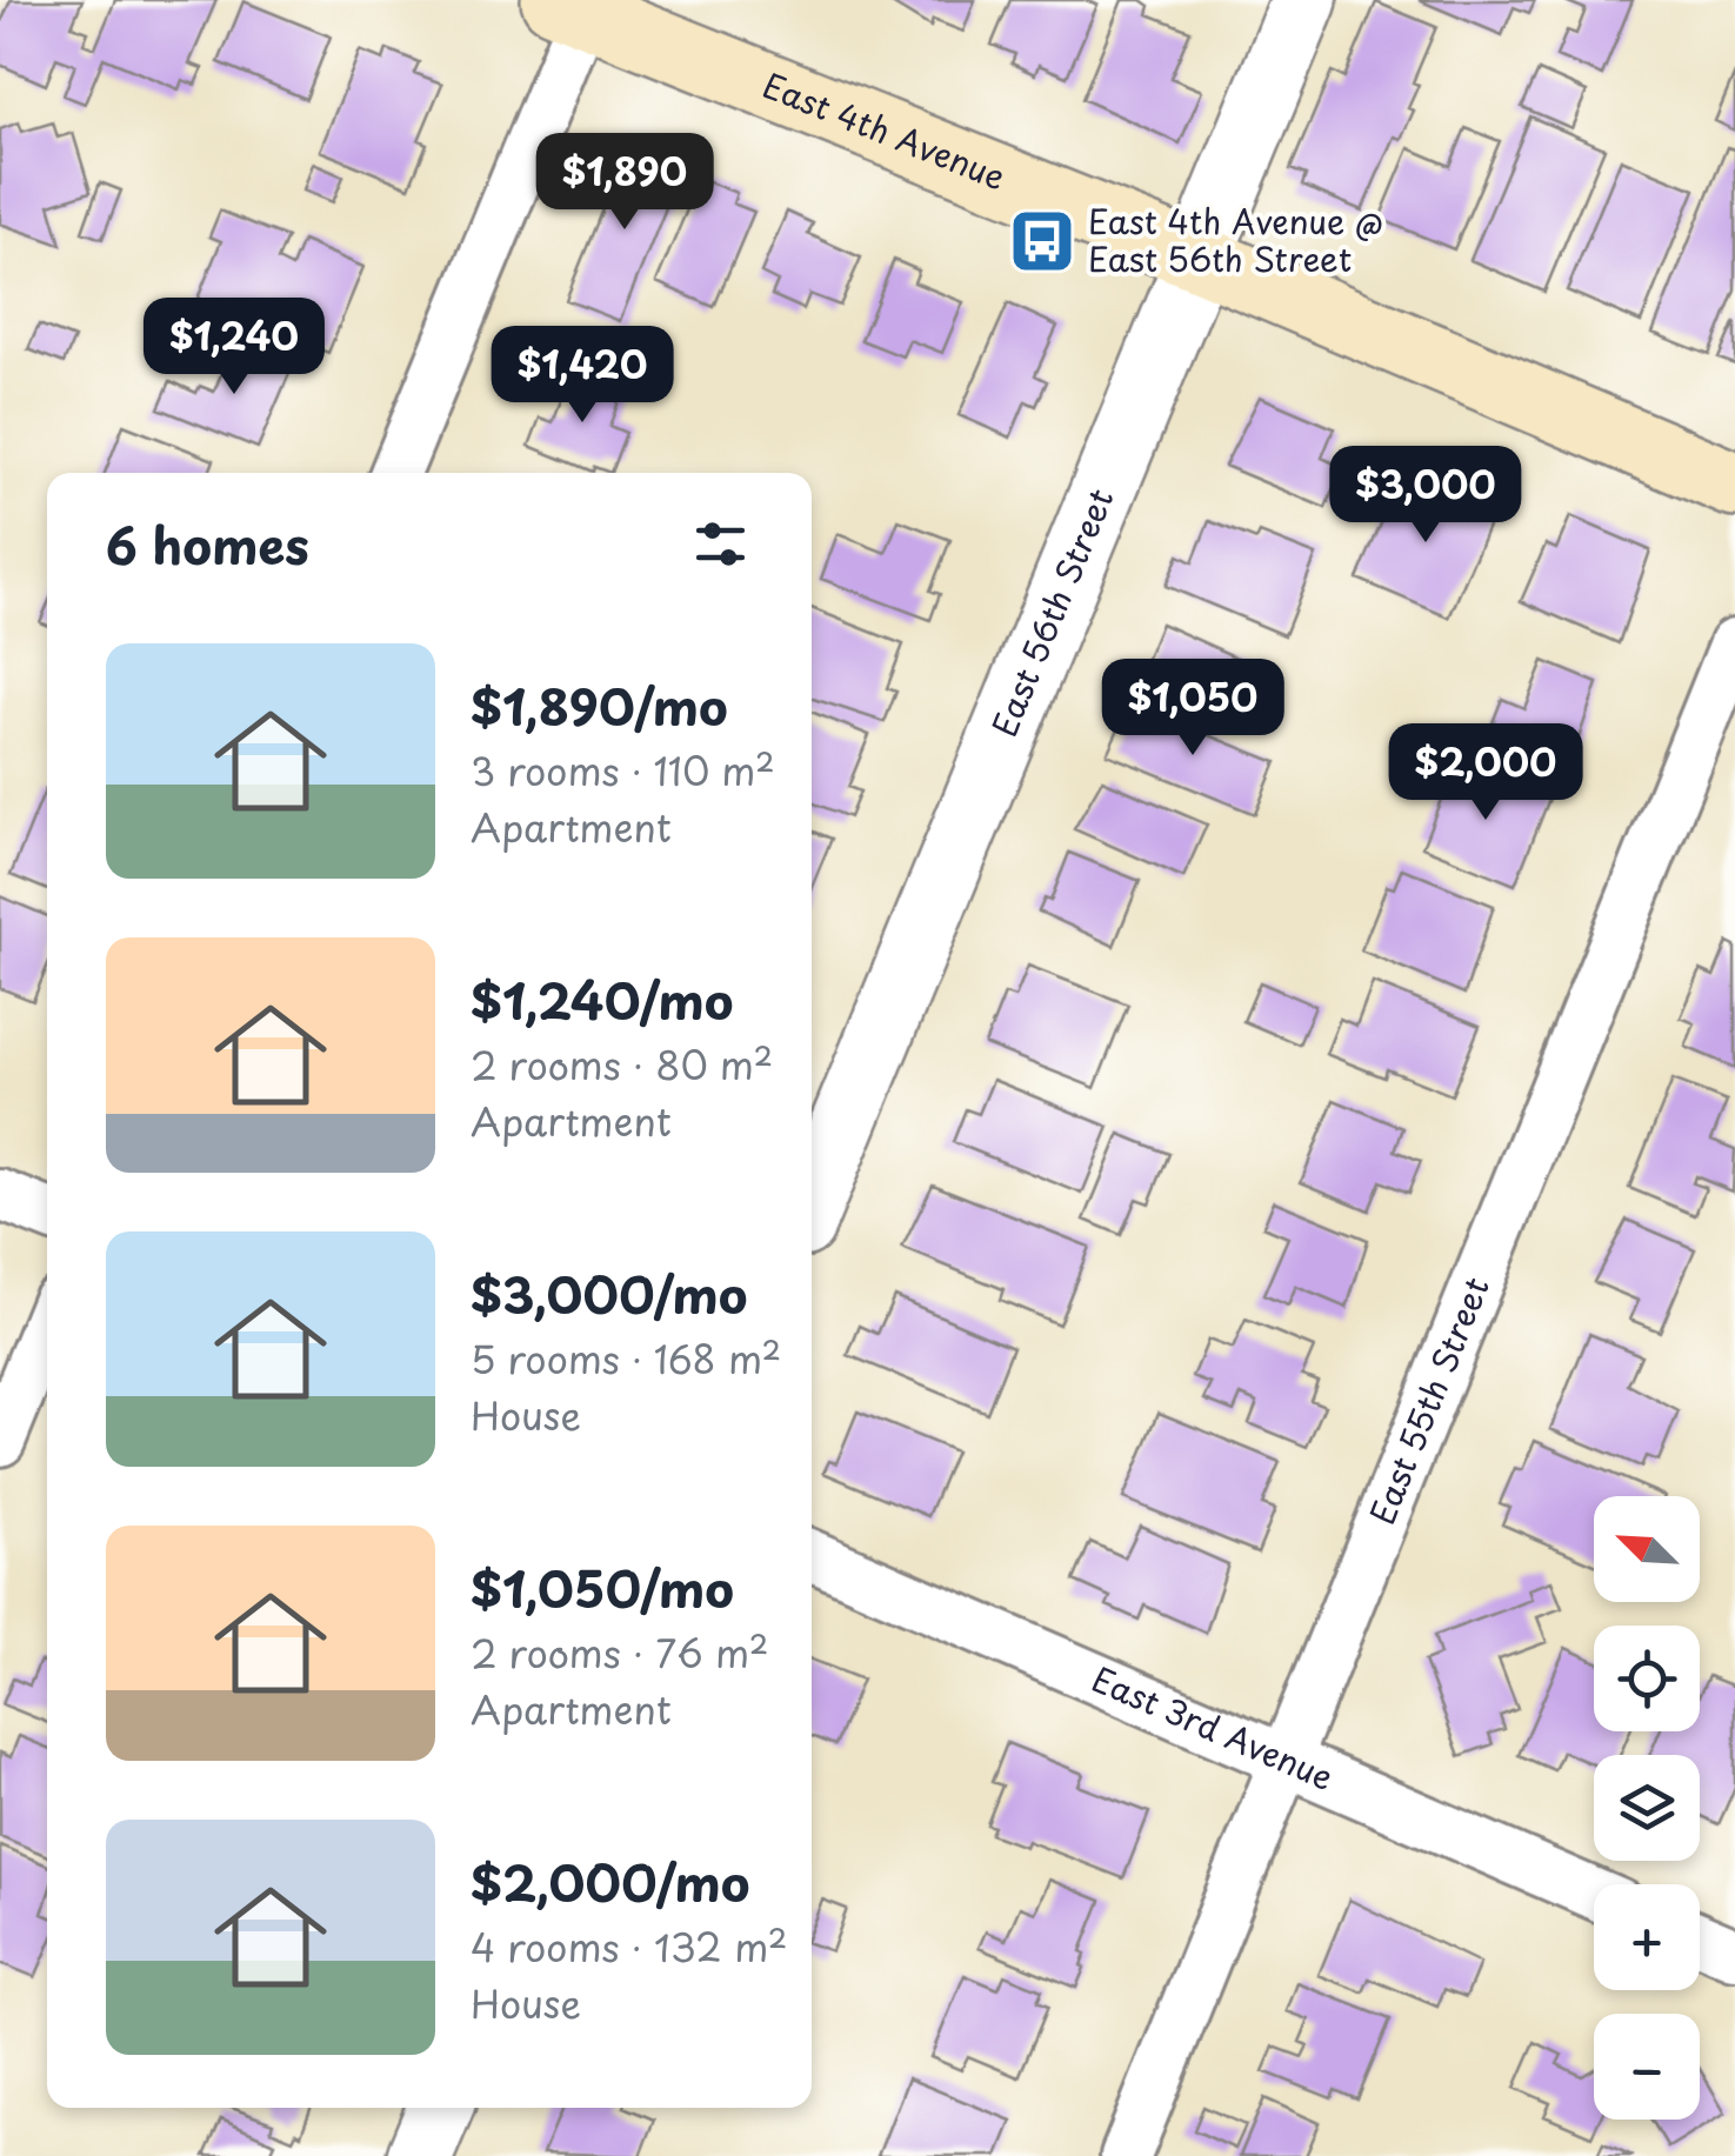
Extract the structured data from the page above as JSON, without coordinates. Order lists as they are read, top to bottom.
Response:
{
  "streets": {
    "main road": ["East 4th Avenue"],
    "street": ["East 56th Street", "East 55th Street", "East 3rd Avenue"]
  },
  "crossings": [
    ["East 4th Avenue", "East 56th Street"],
    ["East 55th Street", "East 3rd Avenue"]
  ],
  "places": {
    "bus stop": ["East 4th Avenue @ East 56th Street"]
  },
  "north": "top left",
  "page": {
    "price": [
      "$1,890",
      "$1,240",
      "$1,420",
      "$3,000",
      "$1,050",
      "$2,000"
    ],
    "heading": "6 homes",
    "list": [
      {
        "name": "$1,890/mo",
        "note": "3 rooms · 110 m² · Apartment"
      },
      {
        "name": "$1,240/mo",
        "note": "2 rooms · 80 m² · Apartment"
      },
      {
        "name": "$3,000/mo",
        "note": "5 rooms · 168 m² · House"
      },
      {
        "name": "$1,050/mo",
        "note": "2 rooms · 76 m² · Apartment"
      },
      {
        "name": "$2,000/mo",
        "note": "4 rooms · 132 m² · House"
      }
    ],
    "map_buttons": ["+", "−"]
  }
}
